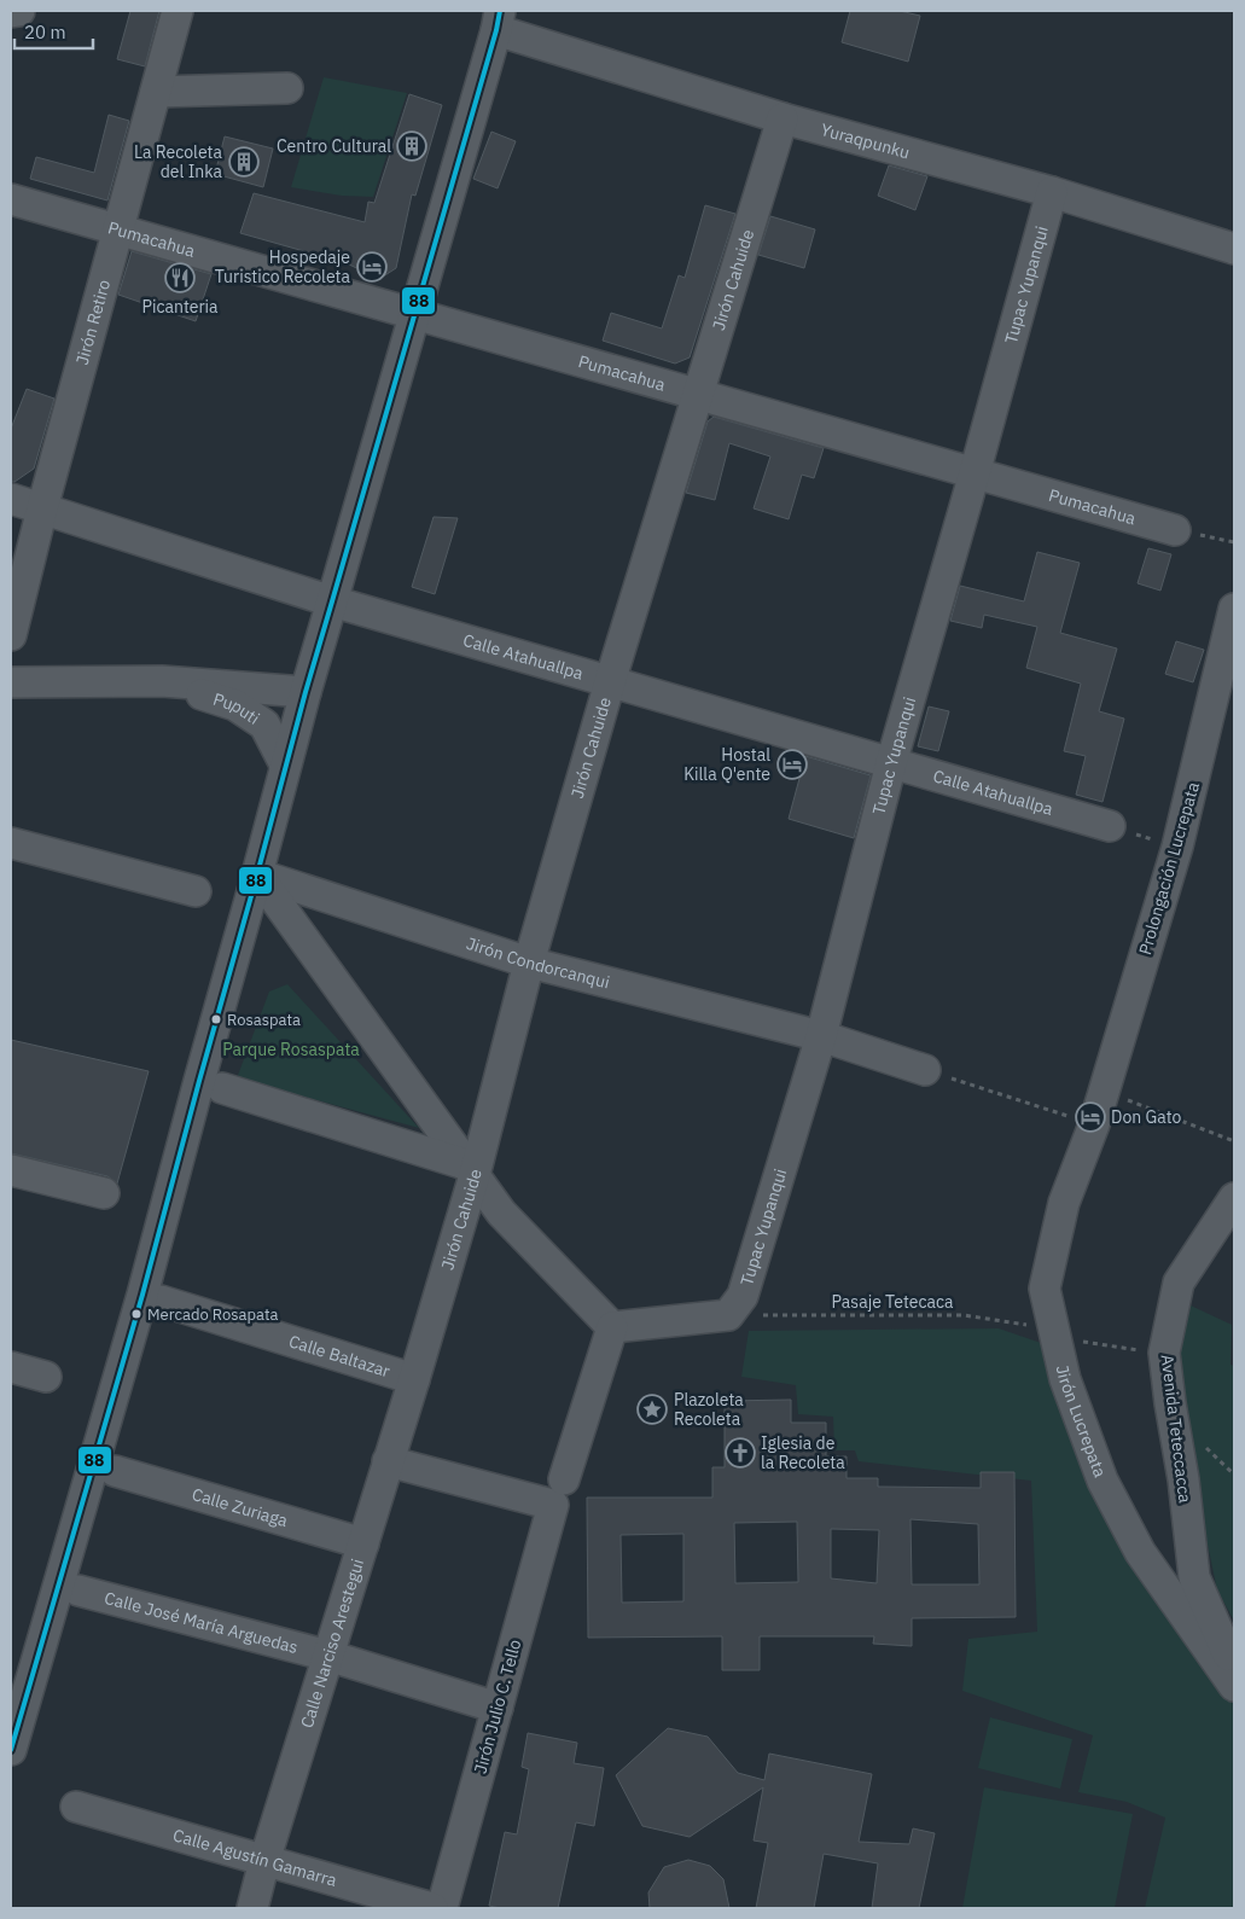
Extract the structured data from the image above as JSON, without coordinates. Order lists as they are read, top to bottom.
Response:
{
  "streets": {
    "street": [
      "Yuraqpunku",
      "Pumacahua",
      "Jirón Cahuide",
      "Tupac Yupanqui",
      "Jirón Retiro",
      "Calle Atahuallpa",
      "Puputi",
      "Prolongación Lucrepata",
      "Jirón Condorcanqui",
      "Calle Baltazar",
      "Jirón Lucrepata",
      "Avenida Teteccacca",
      "Calle Zuriaga",
      "Calle José María Arguedas",
      "Calle Narciso Arestegui",
      "Jirón Julio C. Tello",
      "Calle Agustín Gamarra"
    ],
    "path": ["Pasaje Tetecaca"]
  },
  "crossings": [
    ["Yuraqpunku", "Jirón Cahuide"],
    ["Yuraqpunku", "Tupac Yupanqui"],
    ["Pumacahua", "Jirón Cahuide"],
    ["Pumacahua", "Tupac Yupanqui"],
    ["Pumacahua", "Jirón Retiro"],
    ["Jirón Cahuide", "Calle Atahuallpa"],
    ["Jirón Cahuide", "Jirón Condorcanqui"],
    ["Jirón Cahuide", "Calle Baltazar"],
    ["Jirón Cahuide", "Calle Narciso Arestegui"],
    ["Tupac Yupanqui", "Calle Atahuallpa"],
    ["Tupac Yupanqui", "Jirón Condorcanqui"],
    ["Tupac Yupanqui", "Pasaje Tetecaca"],
    ["Jirón Retiro", "Calle Atahuallpa"],
    ["Prolongación Lucrepata", "Jirón Lucrepata"],
    ["Pasaje Tetecaca", "Jirón Lucrepata"],
    ["Pasaje Tetecaca", "Avenida Teteccacca"],
    ["Calle Baltazar", "Calle Narciso Arestegui"],
    ["Calle Zuriaga", "Calle Narciso Arestegui"],
    ["Calle José María Arguedas", "Calle Narciso Arestegui"],
    ["Calle José María Arguedas", "Jirón Julio C. Tello"],
    ["Calle Narciso Arestegui", "Calle Agustín Gamarra"]
  ],
  "parks": ["Parque Rosaspata"],
  "places": {
    "building": ["Centro Cultural", "La Recoleta del Inka"],
    "hotel": ["Hospedaje Turistico Recoleta", "Hostal Killa Q'ente", "Don Gato"],
    "restaurant": ["Picanteria"],
    "other": ["Rosaspata", "Mercado Rosapata"],
    "place": ["Plazoleta Recoleta"],
    "church": ["Iglesia de la Recoleta"]
  },
  "lines": ["transit line 88"],
  "scale_bar": "20 m"
}
